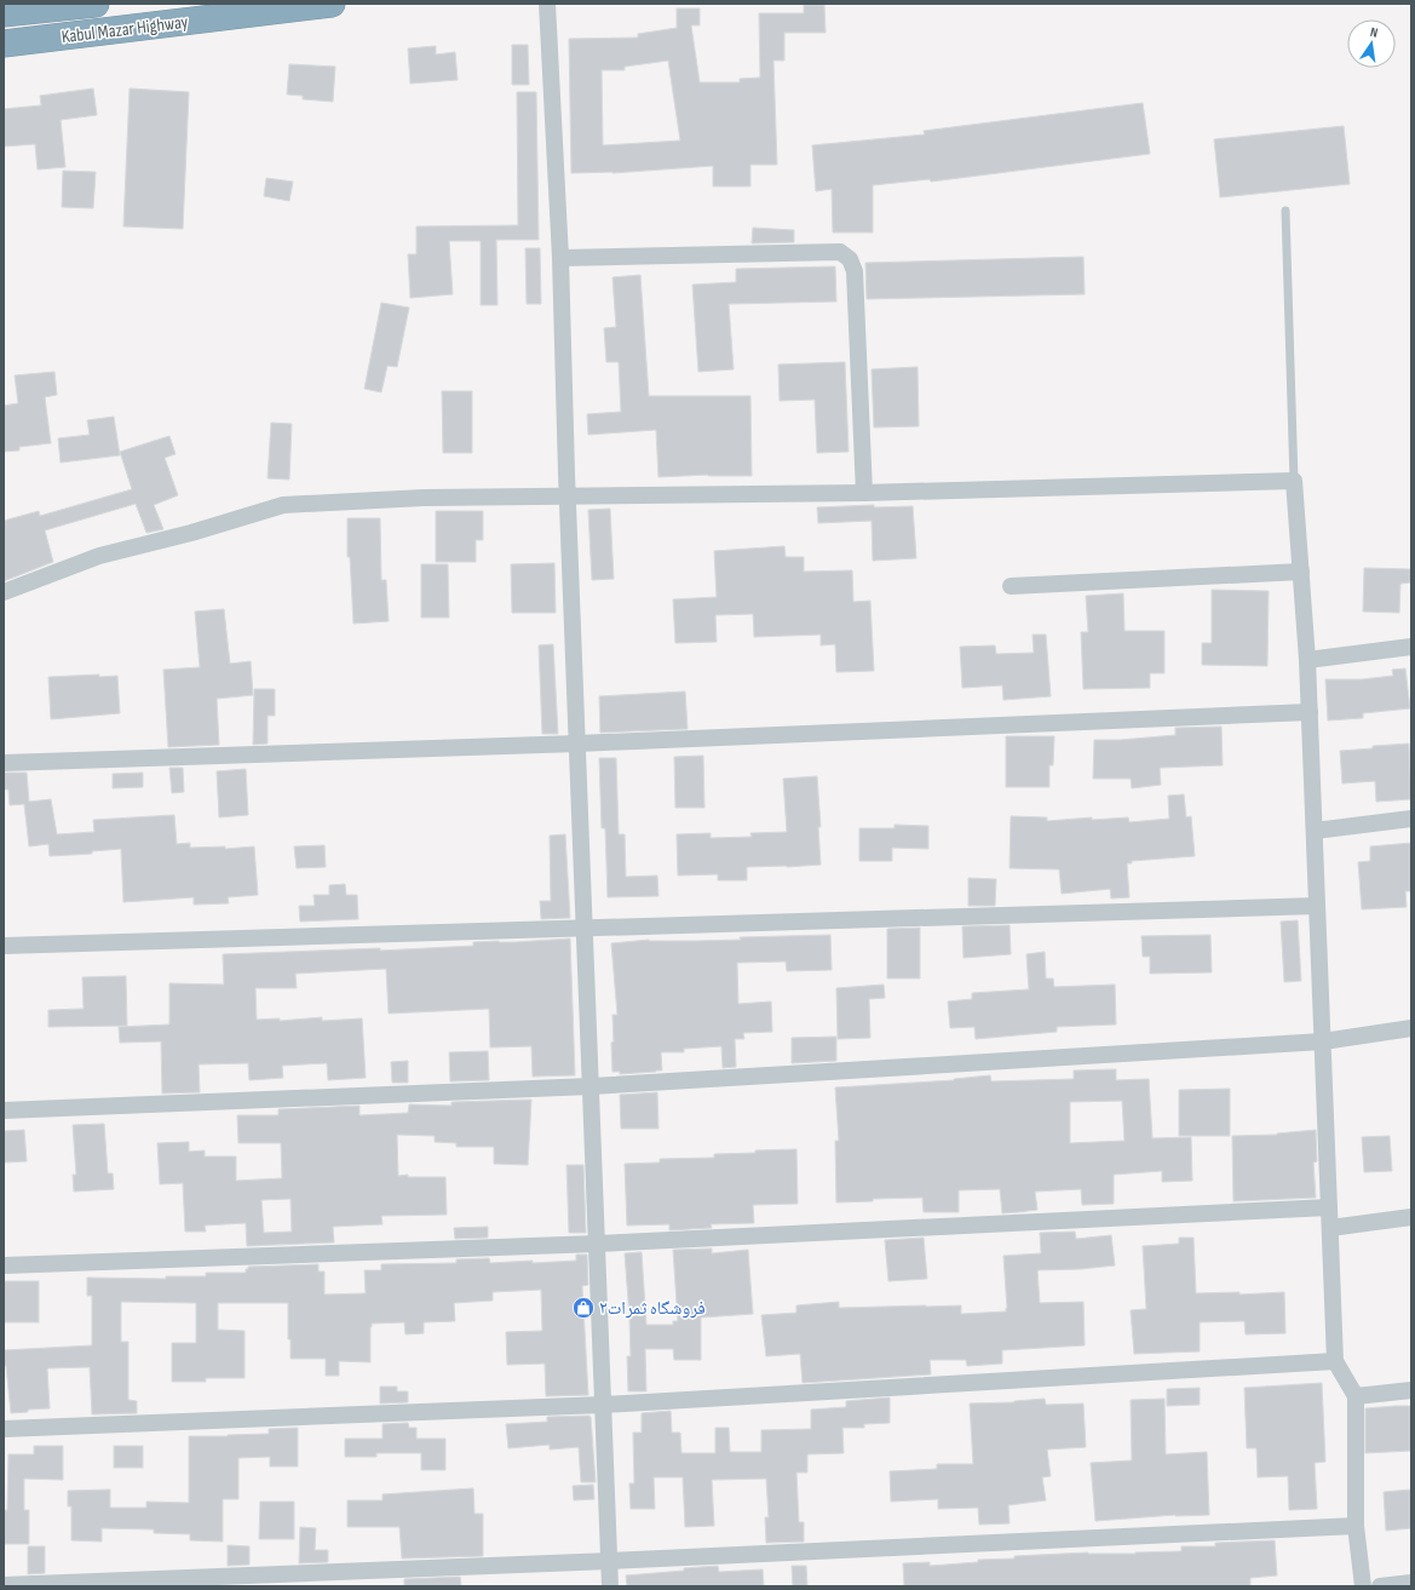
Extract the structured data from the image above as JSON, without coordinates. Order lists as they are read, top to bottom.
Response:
{
  "streets": {
    "highway": ["Kabul Mazar Highway"]
  },
  "places": {
    "shop": ["فروشگاه ثمرات٢"]
  },
  "north": "top"
}
